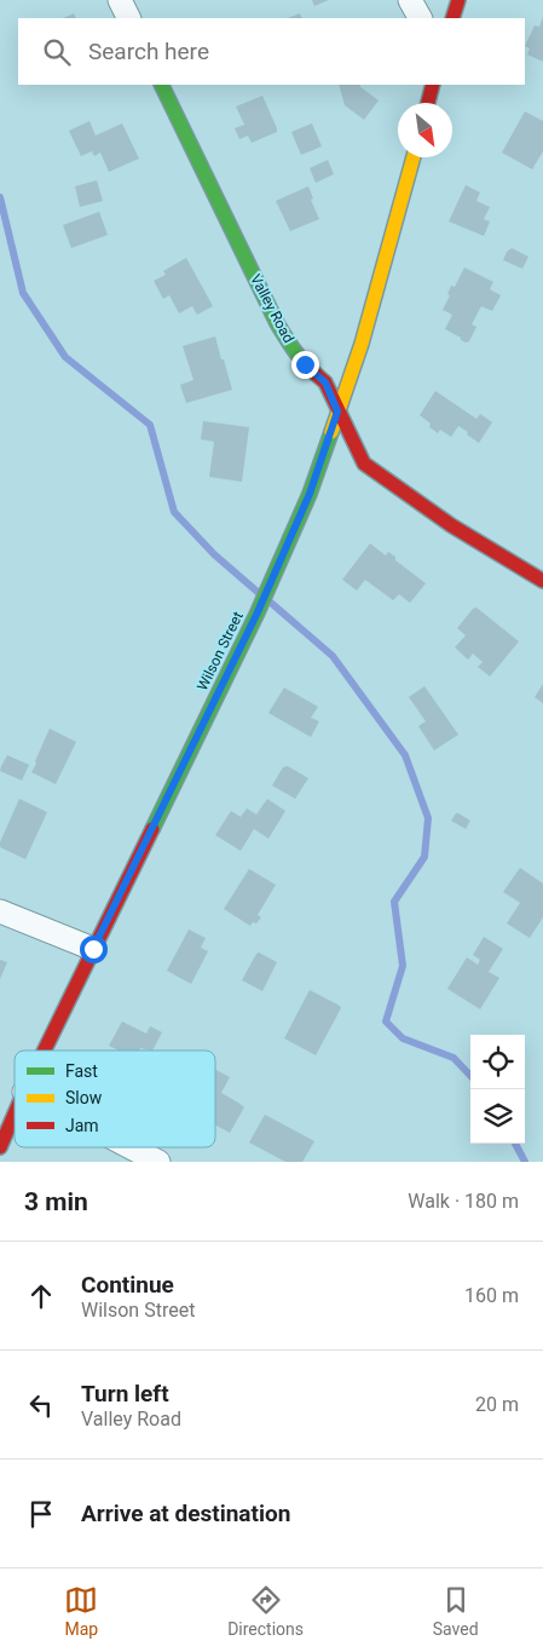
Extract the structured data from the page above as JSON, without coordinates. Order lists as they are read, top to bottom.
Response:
{
  "streets": {
    "main road": ["Valley Road", "Wilson Street"]
  },
  "crossings": [
    ["Valley Road", "Wilson Street"]
  ],
  "legend": ["Fast", "Slow", "Jam"],
  "north": "bottom right",
  "page": {
    "search": "Search here",
    "heading": ["3 min", "Walk · 180 m"],
    "list": [
      ["Continue", "Wilson Street", "160 m"],
      ["Turn left", "Valley Road", "20 m"],
      "Arrive at destination"
    ],
    "nav": ["Map", "Directions", "Saved"]
  }
}
